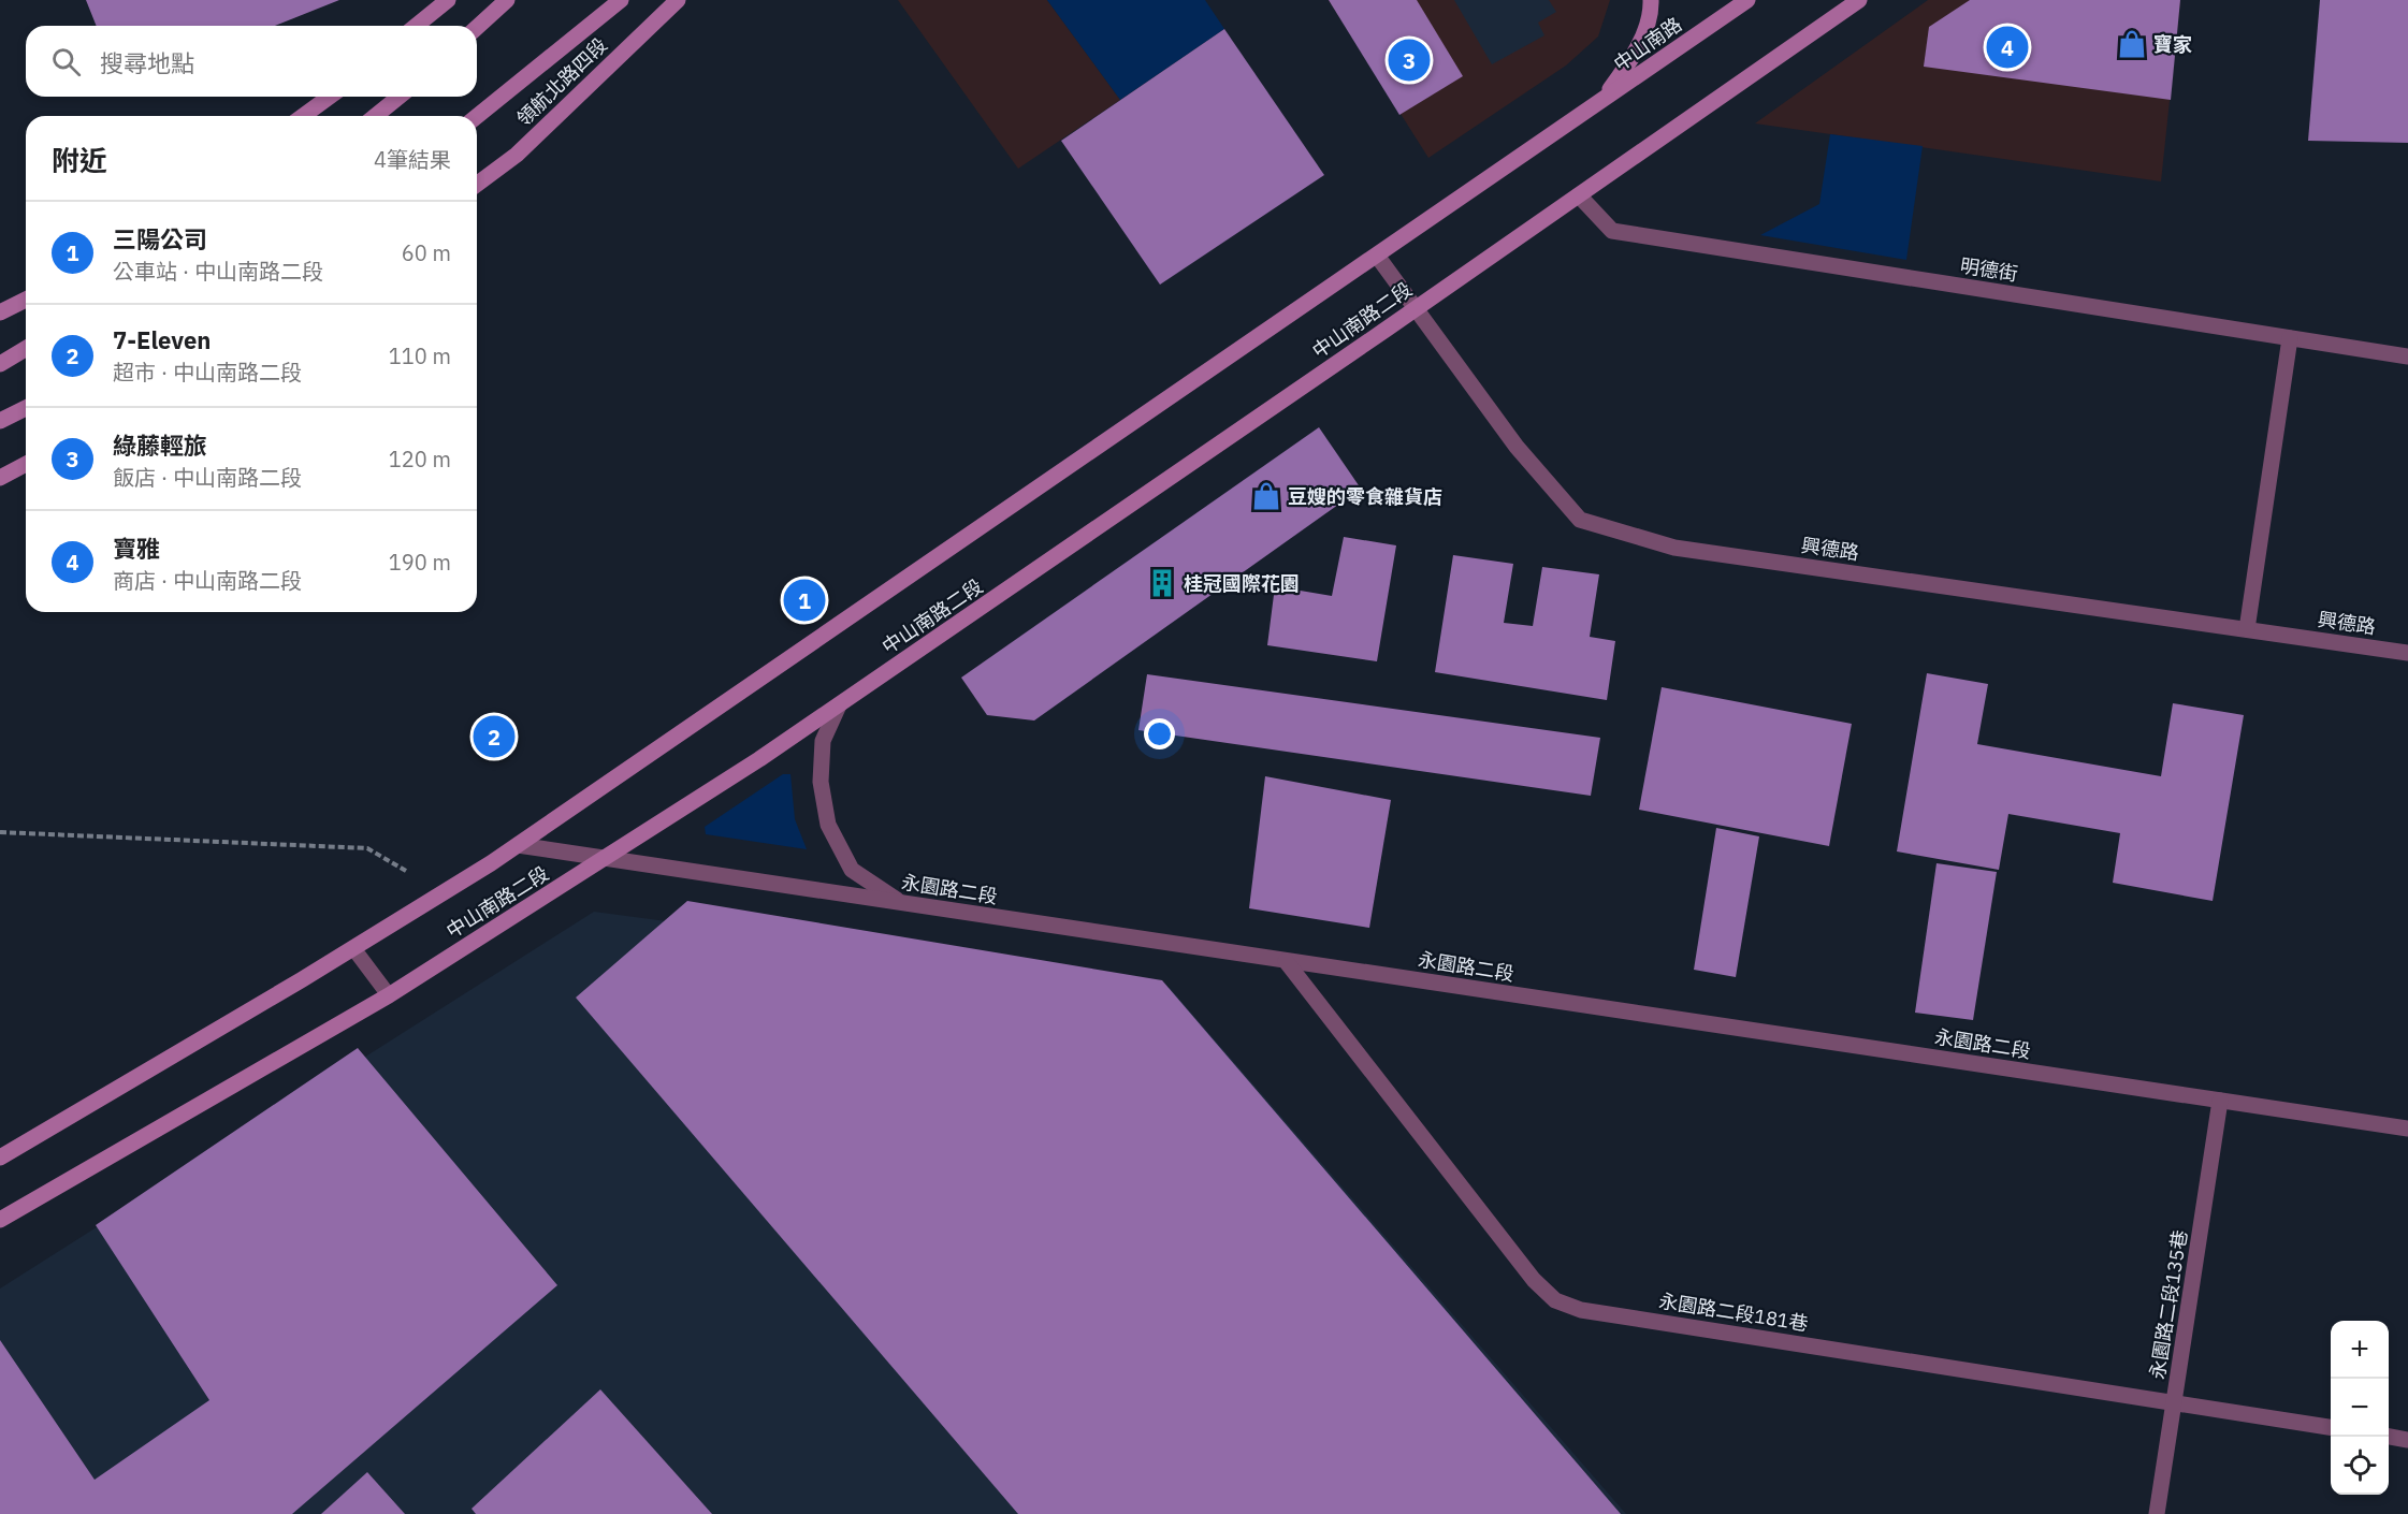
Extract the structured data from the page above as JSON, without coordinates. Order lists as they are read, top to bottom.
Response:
{
  "streets": {
    "main road": ["中山南路", "領航北路四段", "中山南路二段"],
    "street": [
      "明德街",
      "興德路",
      "永園路二段",
      "永園路二段135巷",
      "永園路二段181巷"
    ]
  },
  "crossings": [
    ["中山南路", "中山南路二段"],
    ["明德街", "中山南路二段"],
    ["中山南路二段", "興德路"],
    ["中山南路二段", "永園路二段"],
    ["永園路二段", "永園路二段135巷"],
    ["永園路二段", "永園路二段181巷"],
    ["永園路二段135巷", "永園路二段181巷"]
  ],
  "places": {
    "shop": ["寶家", "豆嫂的零食雜貨店"],
    "building": ["桂冠國際花園"]
  },
  "page": {
    "pins": [
      "4",
      "3",
      "1",
      "2"
    ],
    "search": "搜尋地點",
    "heading": ["附近", "4筆結果"],
    "list": [
      {
        "mark": "1",
        "name": "三陽公司",
        "note": "公車站 · 中山南路二段",
        "value": "60 m"
      },
      {
        "mark": "2",
        "name": "7-Eleven",
        "note": "超市 · 中山南路二段",
        "value": "110 m"
      },
      {
        "mark": "3",
        "name": "綠藤輕旅",
        "note": "飯店 · 中山南路二段",
        "value": "120 m"
      },
      {
        "mark": "4",
        "name": "寶雅",
        "note": "商店 · 中山南路二段",
        "value": "190 m"
      }
    ],
    "map_buttons": ["+", "−"]
  }
}
